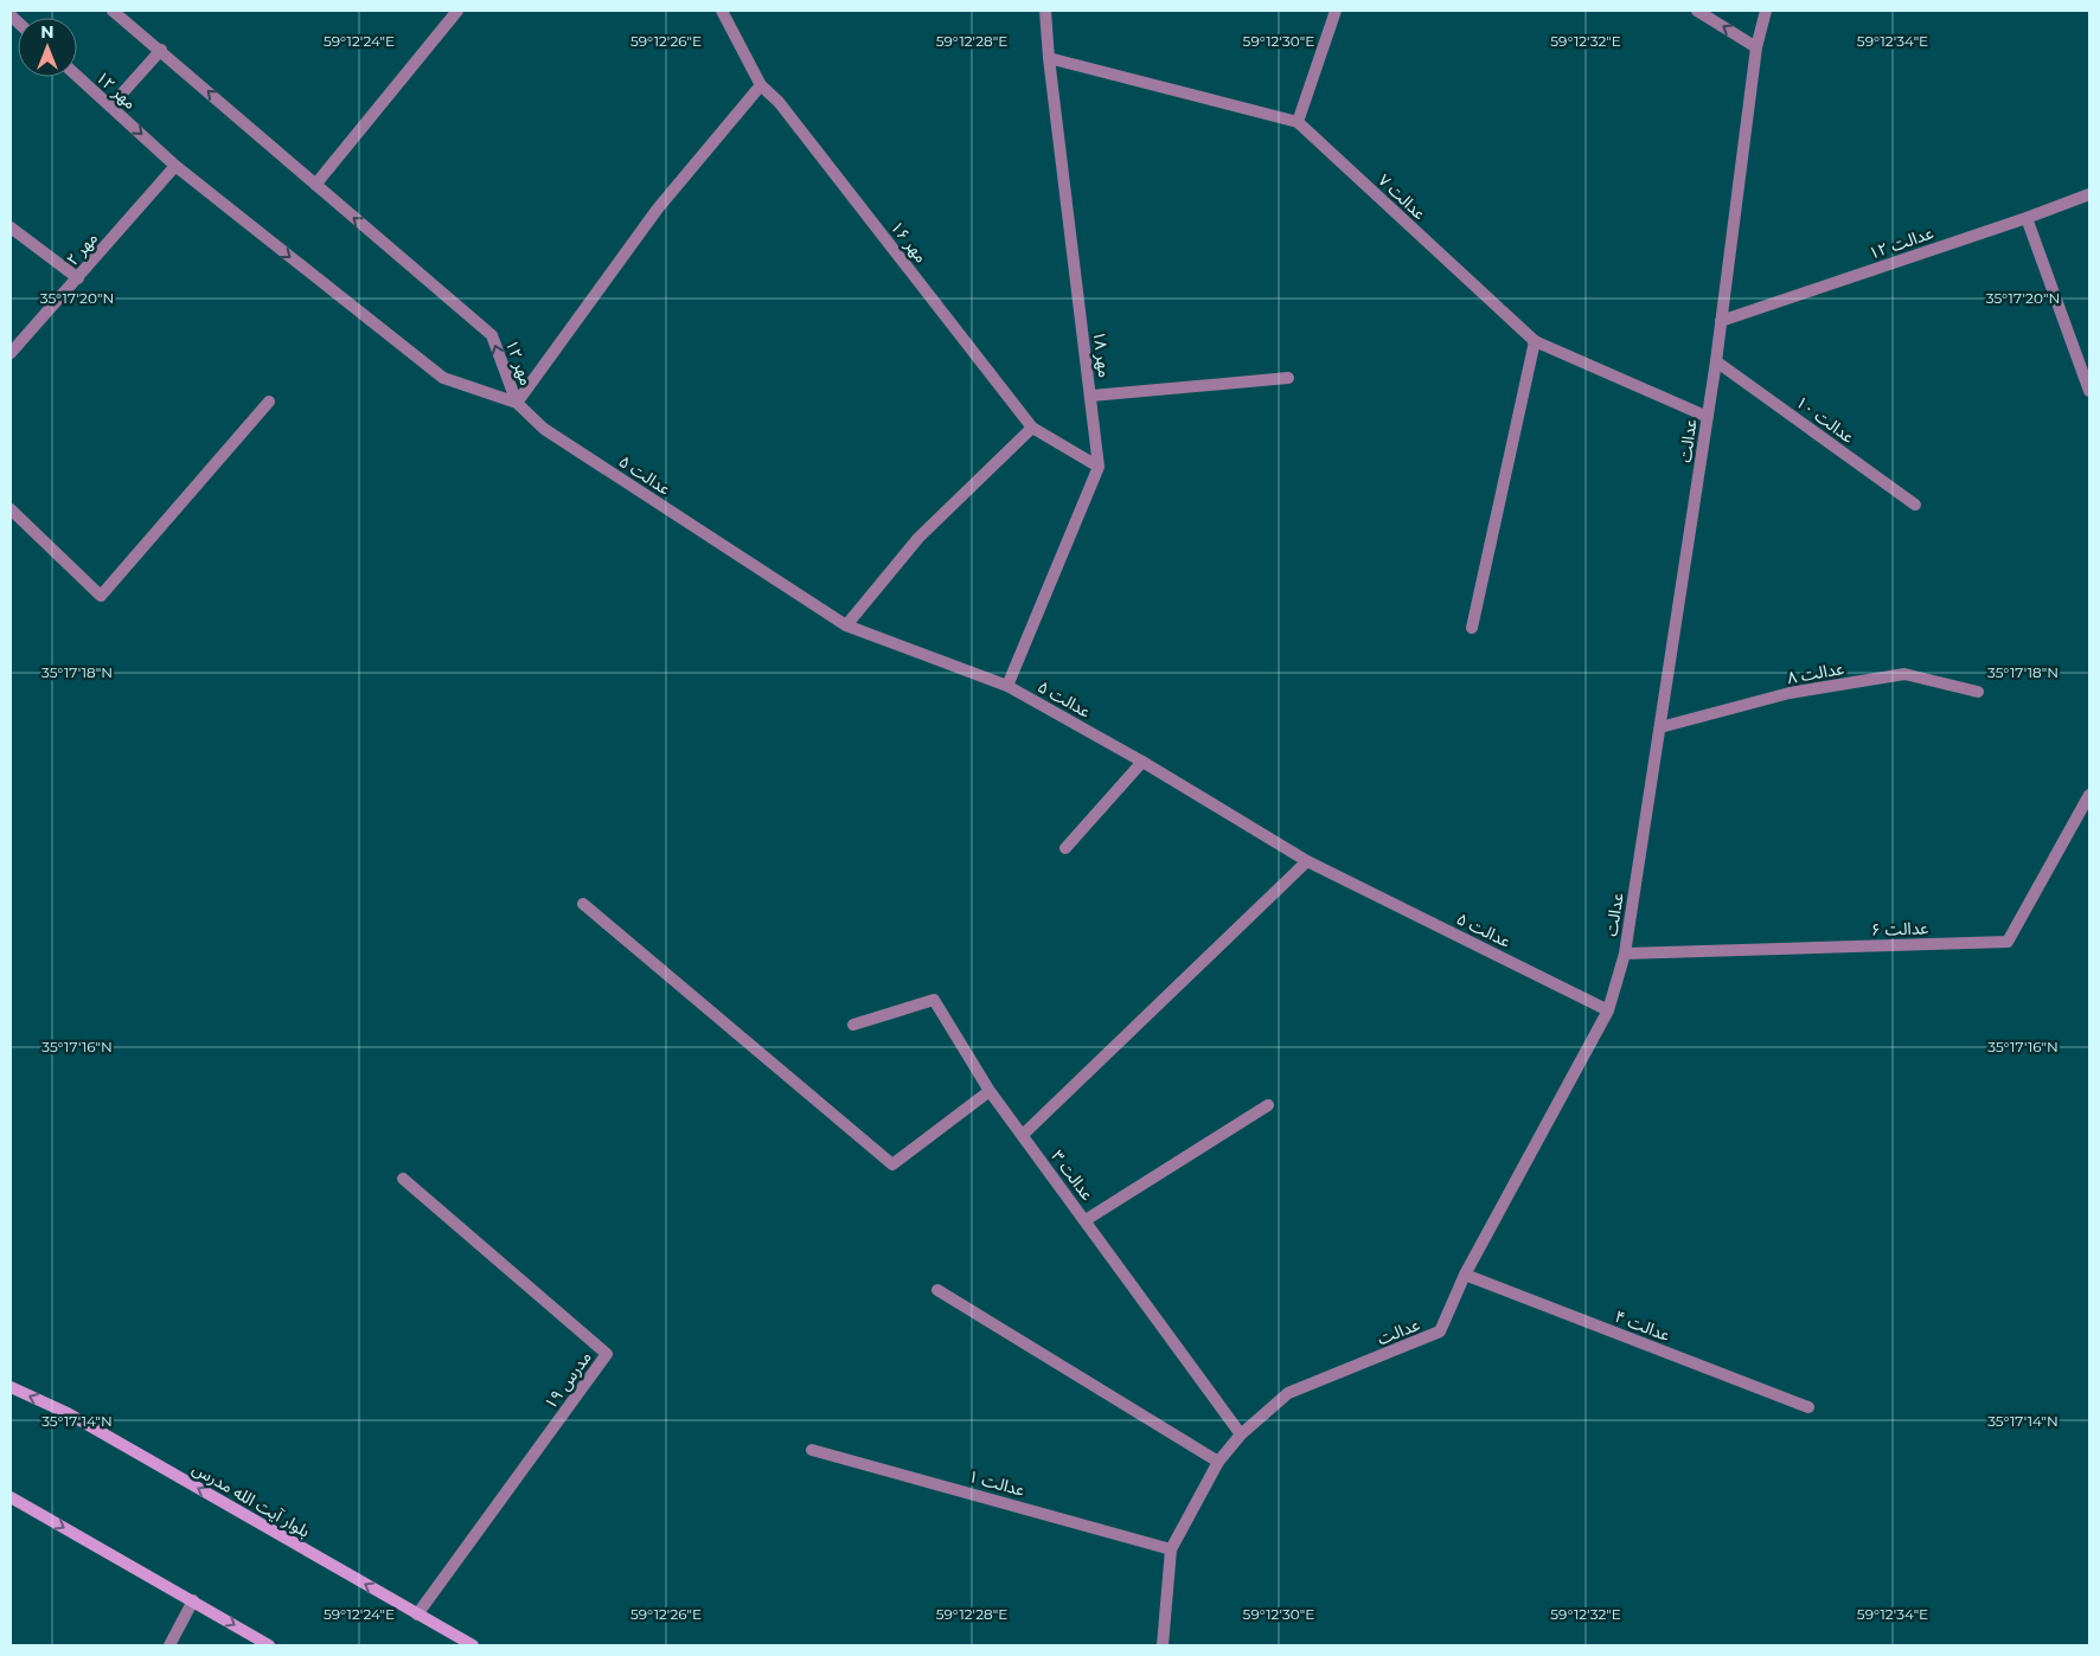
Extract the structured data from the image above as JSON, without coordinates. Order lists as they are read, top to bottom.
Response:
{
  "streets": {
    "main road": ["بلوار آیت الله مدرس"],
    "street": [
      "مهر ۱۲",
      "عدالت ۷",
      "مهر ۱۶",
      "عدالت ۱۲",
      "مهر ۲",
      "مهر ۱۸",
      "عدالت ۱۰",
      "عدالت",
      "عدالت ۵",
      "عدالت ۸",
      "عدالت ۶",
      "عدالت ۳",
      "عدالت ۴",
      "مدرس ۱۹",
      "عدالت ۱"
    ]
  },
  "crossings": [
    ["مهر ۱۲", "مهر ۲"],
    ["مهر ۱۲", "عدالت ۵"],
    ["عدالت ۷", "مهر ۱۸"],
    ["عدالت ۷", "عدالت"],
    ["مهر ۱۶", "مهر ۱۸"],
    ["عدالت ۱۲", "عدالت"],
    ["مهر ۱۸", "عدالت ۵"],
    ["عدالت ۱۰", "عدالت"],
    ["عدالت", "عدالت ۵"],
    ["عدالت", "عدالت ۸"],
    ["عدالت", "عدالت ۶"],
    ["عدالت", "عدالت ۳"],
    ["عدالت", "عدالت ۴"],
    ["عدالت", "عدالت ۱"],
    ["مدرس ۱۹", "بلوار آیت الله مدرس"]
  ],
  "north": "top",
  "coordinates": [
    "59°12'24\"E",
    "59°12'26\"E",
    "59°12'28\"E",
    "59°12'30\"E",
    "59°12'32\"E",
    "59°12'34\"E",
    "35°17'20\"N",
    "35°17'18\"N",
    "35°17'16\"N",
    "35°17'14\"N"
  ]
}
